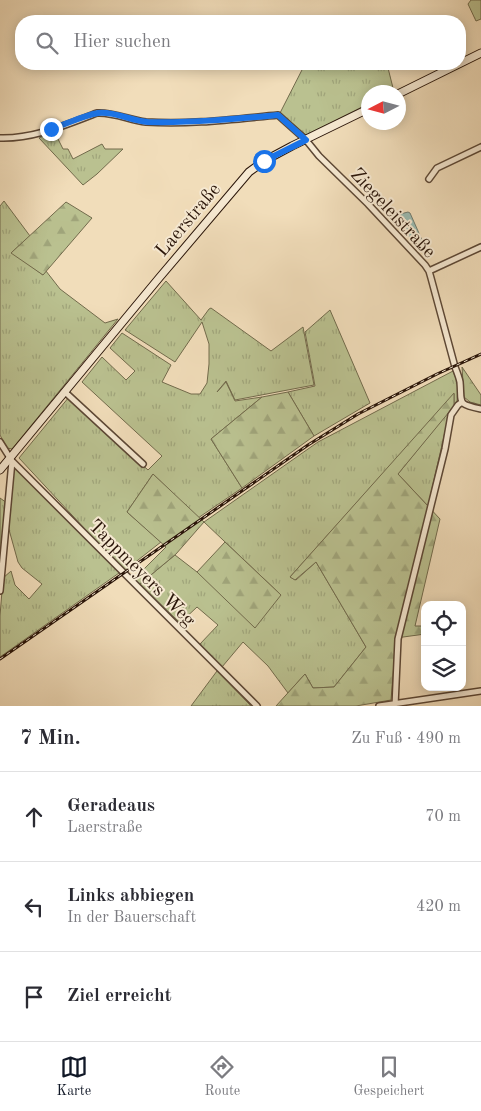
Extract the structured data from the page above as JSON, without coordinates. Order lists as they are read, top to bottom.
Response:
{
  "streets": {
    "main road": ["Laerstraße"],
    "street": ["Ziegeleistraße", "Tappmeyers Weg"]
  },
  "crossings": [
    ["Ziegeleistraße", "Laerstraße"],
    ["Laerstraße", "Tappmeyers Weg"]
  ],
  "north": "left",
  "page": {
    "search": "Hier suchen",
    "heading": ["7 Min.", "Zu Fuß · 490 m"],
    "list": [
      ["Geradeaus", "Laerstraße", "70 m"],
      ["Links abbiegen", "In der Bauerschaft", "420 m"],
      "Ziel erreicht"
    ],
    "nav": ["Karte", "Route", "Gespeichert"]
  }
}
